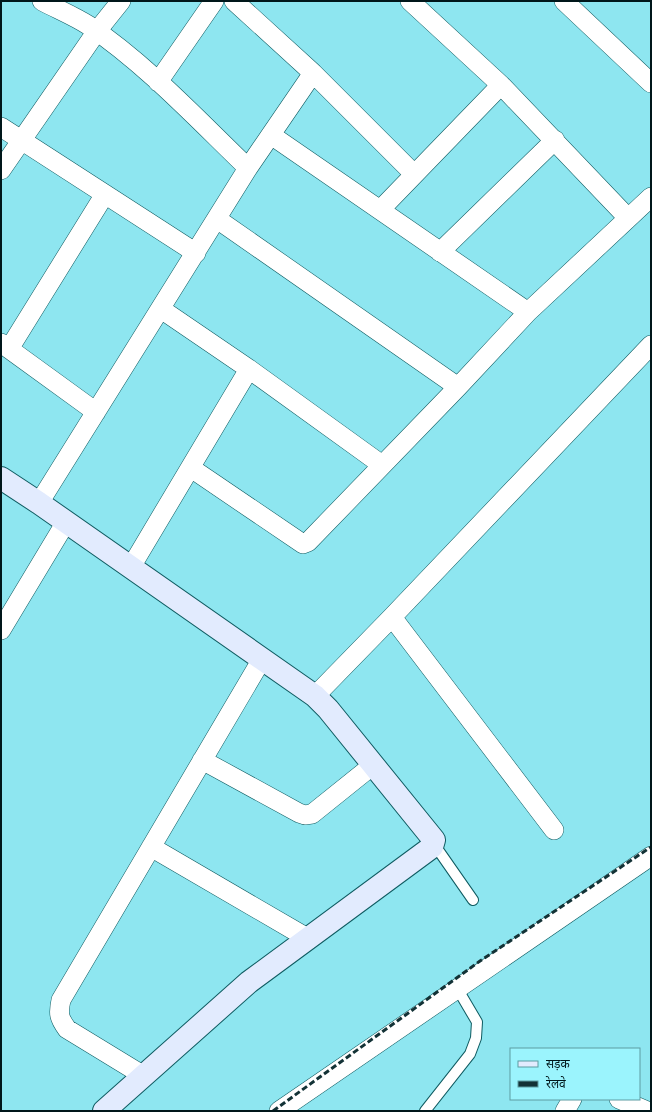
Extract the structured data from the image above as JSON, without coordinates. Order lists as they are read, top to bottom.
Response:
{
  "legend": ["सड़क", "रेलवे"]
}
